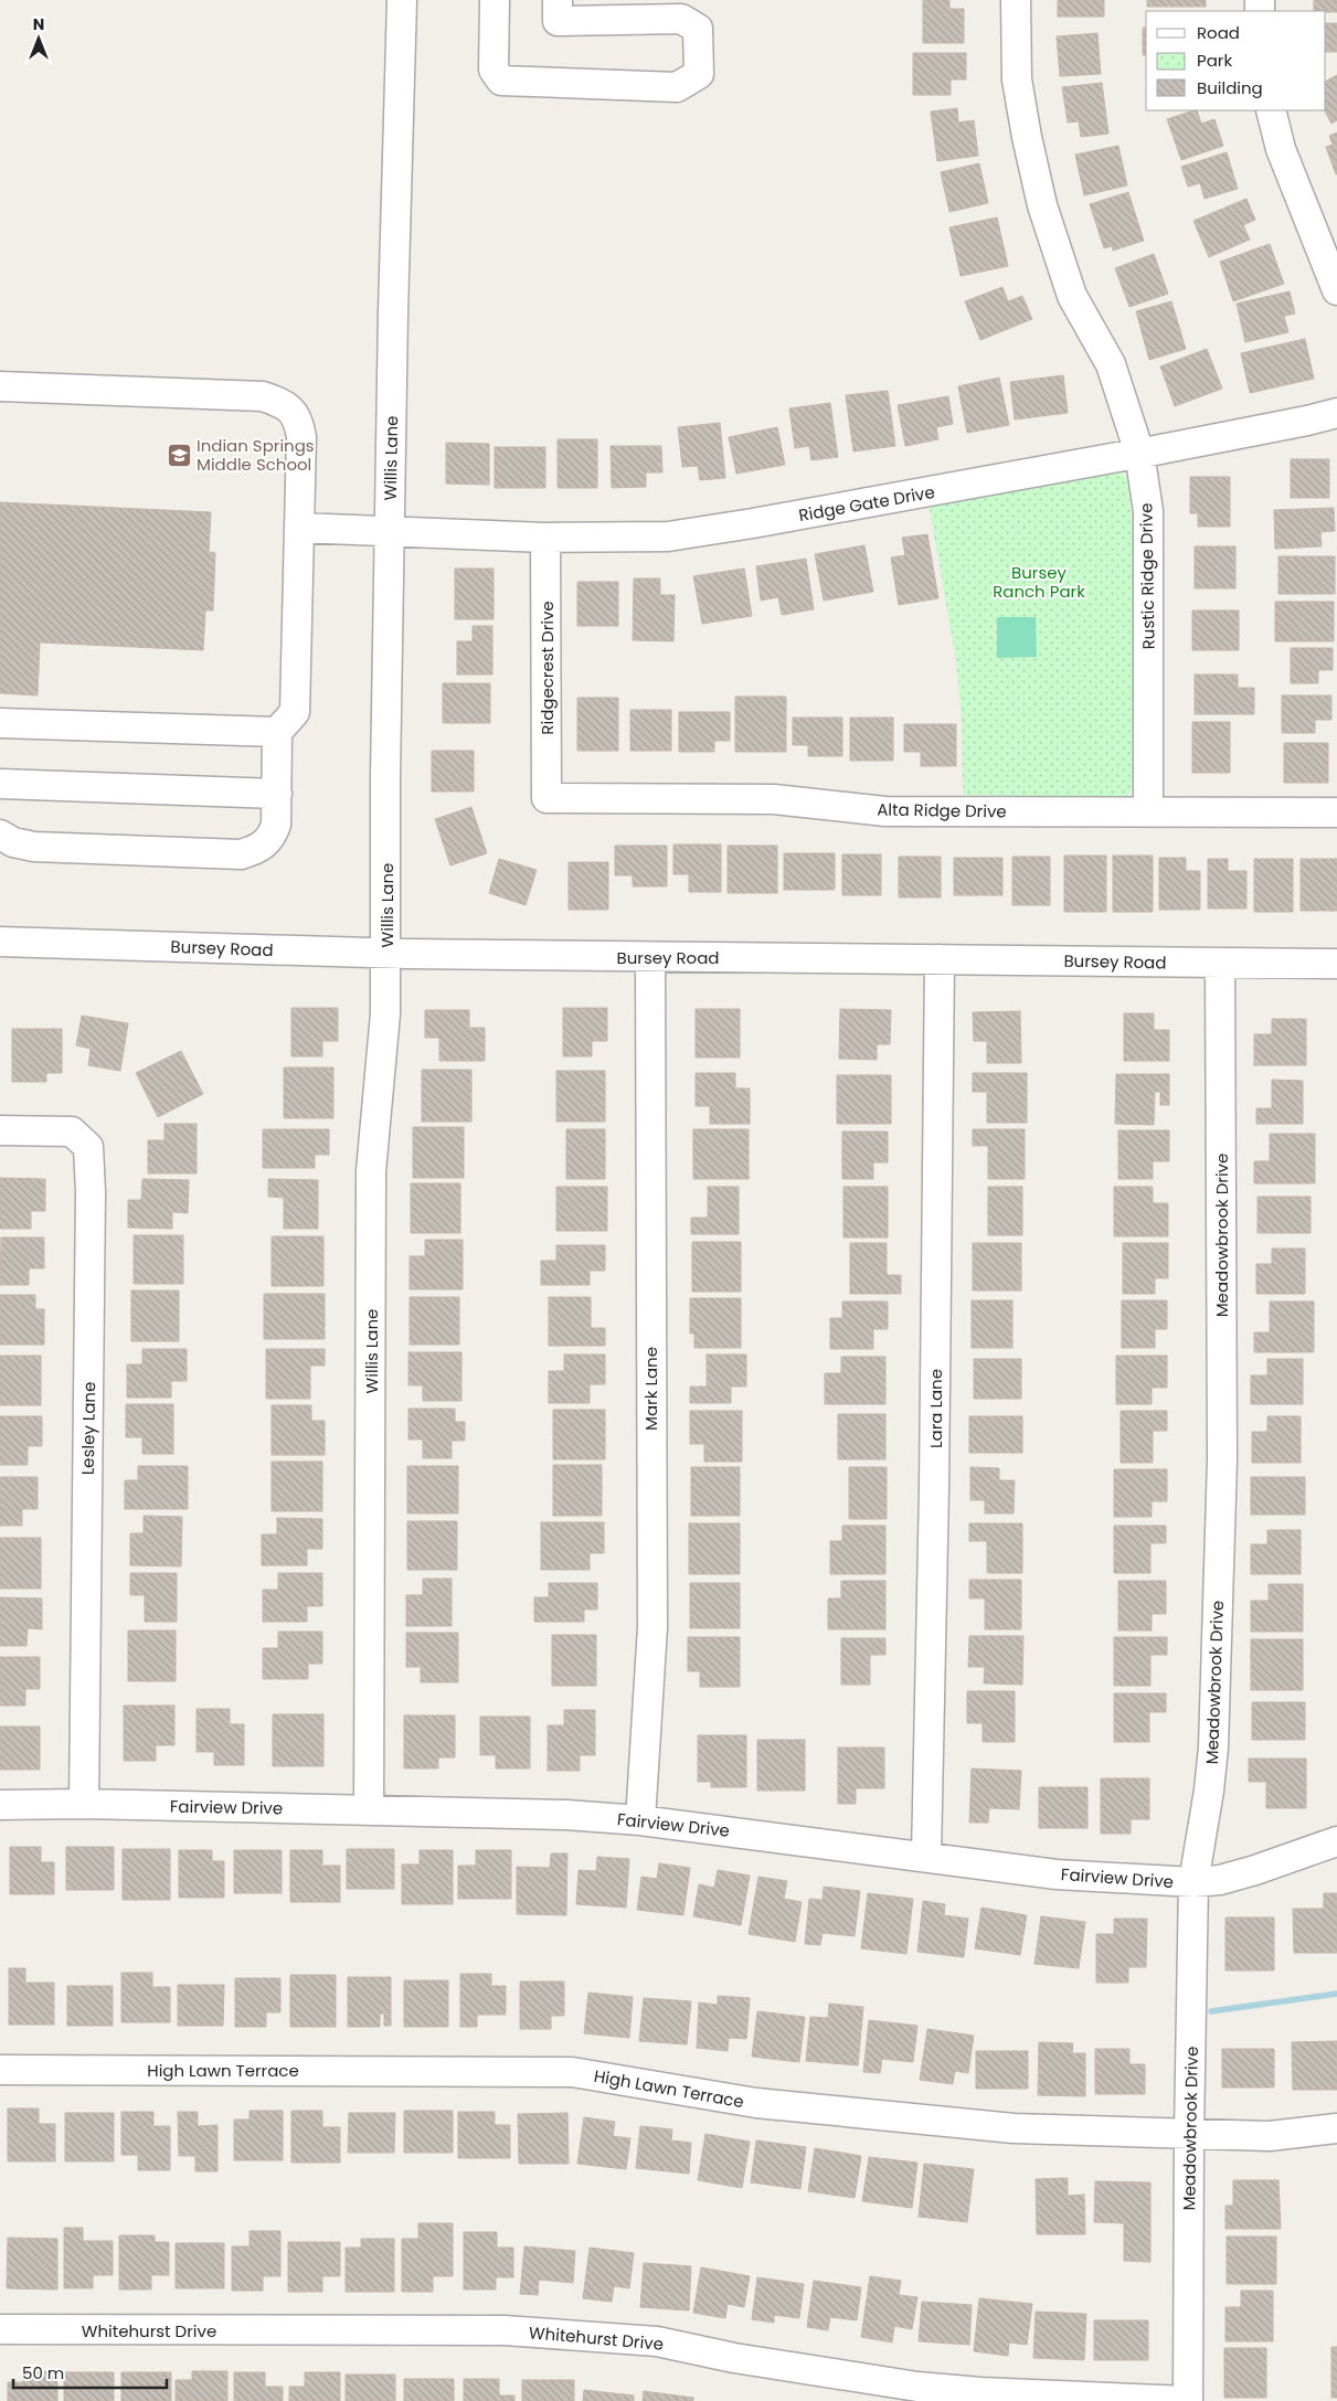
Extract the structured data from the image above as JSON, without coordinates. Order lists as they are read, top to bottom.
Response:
{
  "streets": {
    "street": [
      "Willis Lane",
      "Ridge Gate Drive",
      "Rustic Ridge Drive",
      "Ridgecrest Drive",
      "Alta Ridge Drive",
      "Bursey Road",
      "Meadowbrook Drive",
      "Mark Lane",
      "Lara Lane",
      "Lesley Lane",
      "Fairview Drive",
      "High Lawn Terrace",
      "Whitehurst Drive"
    ]
  },
  "crossings": [
    ["Willis Lane", "Ridge Gate Drive"],
    ["Willis Lane", "Bursey Road"],
    ["Willis Lane", "Fairview Drive"],
    ["Ridge Gate Drive", "Rustic Ridge Drive"],
    ["Ridge Gate Drive", "Ridgecrest Drive"],
    ["Rustic Ridge Drive", "Alta Ridge Drive"],
    ["Ridgecrest Drive", "Alta Ridge Drive"],
    ["Bursey Road", "Meadowbrook Drive"],
    ["Bursey Road", "Mark Lane"],
    ["Bursey Road", "Lara Lane"],
    ["Meadowbrook Drive", "Fairview Drive"],
    ["Meadowbrook Drive", "High Lawn Terrace"],
    ["Meadowbrook Drive", "Whitehurst Drive"],
    ["Mark Lane", "Fairview Drive"],
    ["Lara Lane", "Fairview Drive"],
    ["Lesley Lane", "Fairview Drive"]
  ],
  "parks": ["Bursey Ranch Park"],
  "places": {
    "school or university": ["Indian Springs Middle School"]
  },
  "legend": ["Road", "Park", "Building"],
  "scale_bar": "50 m",
  "north": "top"
}
